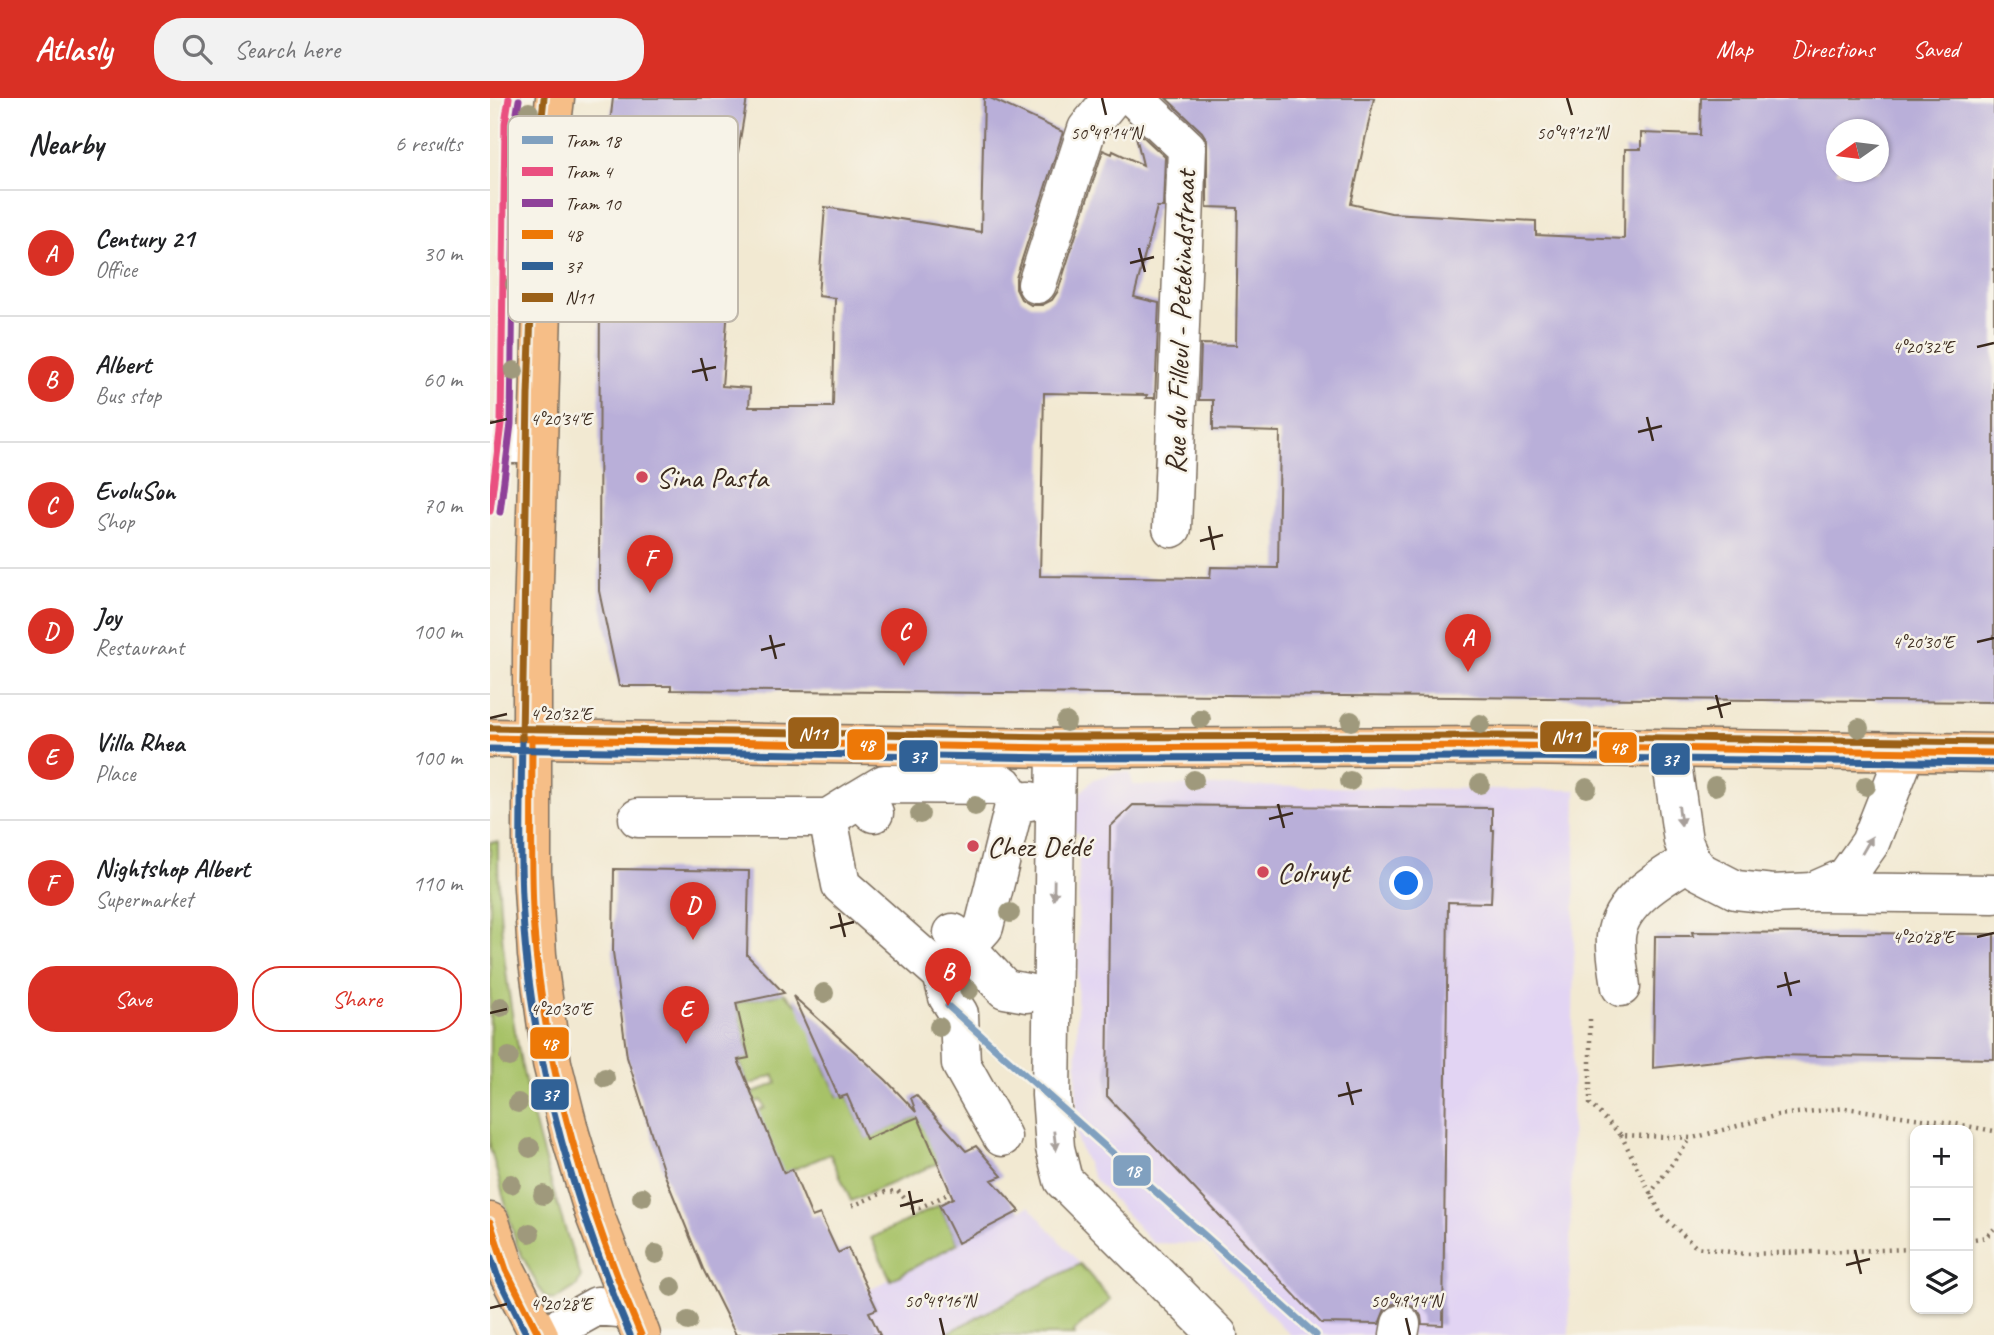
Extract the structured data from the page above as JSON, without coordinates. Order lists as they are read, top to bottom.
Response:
{
  "streets": {
    "street": ["Rue du Filleul - Petekindstraat"]
  },
  "places": ["Sina Pasta", "Chez Dédé", "Colruyt"],
  "lines": [
    "tram line 4",
    "transit line N11",
    "tram line 10",
    "transit line 48",
    "transit line 37",
    "tram line 18"
  ],
  "legend": [
    "Tram 18",
    "Tram 4",
    "Tram 10",
    "48",
    "37",
    "N11"
  ],
  "north": "left",
  "page": {
    "header": "Atlasly",
    "search": "Search here",
    "nav": ["Map", "Directions", "Saved"],
    "heading": ["Nearby", "6 results"],
    "list": [
      {
        "mark": "A",
        "name": "Century 21",
        "note": "Office",
        "value": "30 m"
      },
      {
        "mark": "B",
        "name": "Albert",
        "note": "Bus stop",
        "value": "60 m"
      },
      {
        "mark": "C",
        "name": "EvoluSon",
        "note": "Shop",
        "value": "70 m"
      },
      {
        "mark": "D",
        "name": "Joy",
        "note": "Restaurant",
        "value": "100 m"
      },
      {
        "mark": "E",
        "name": "Villa Rhea",
        "note": "Place",
        "value": "100 m"
      },
      {
        "mark": "F",
        "name": "Nightshop Albert",
        "note": "Supermarket",
        "value": "110 m"
      }
    ],
    "pins": [
      "F",
      "C",
      "A",
      "D",
      "B",
      "E"
    ],
    "buttons": ["Save", "Share"],
    "map_buttons": ["+", "−"]
  },
  "coordinates": [
    "50°49'14\"N",
    "50°49'12\"N",
    "4°20'32\"E",
    "4°20'34\"E",
    "4°20'30\"E",
    "4°20'28\"E",
    "50°49'16\"N"
  ]
}
